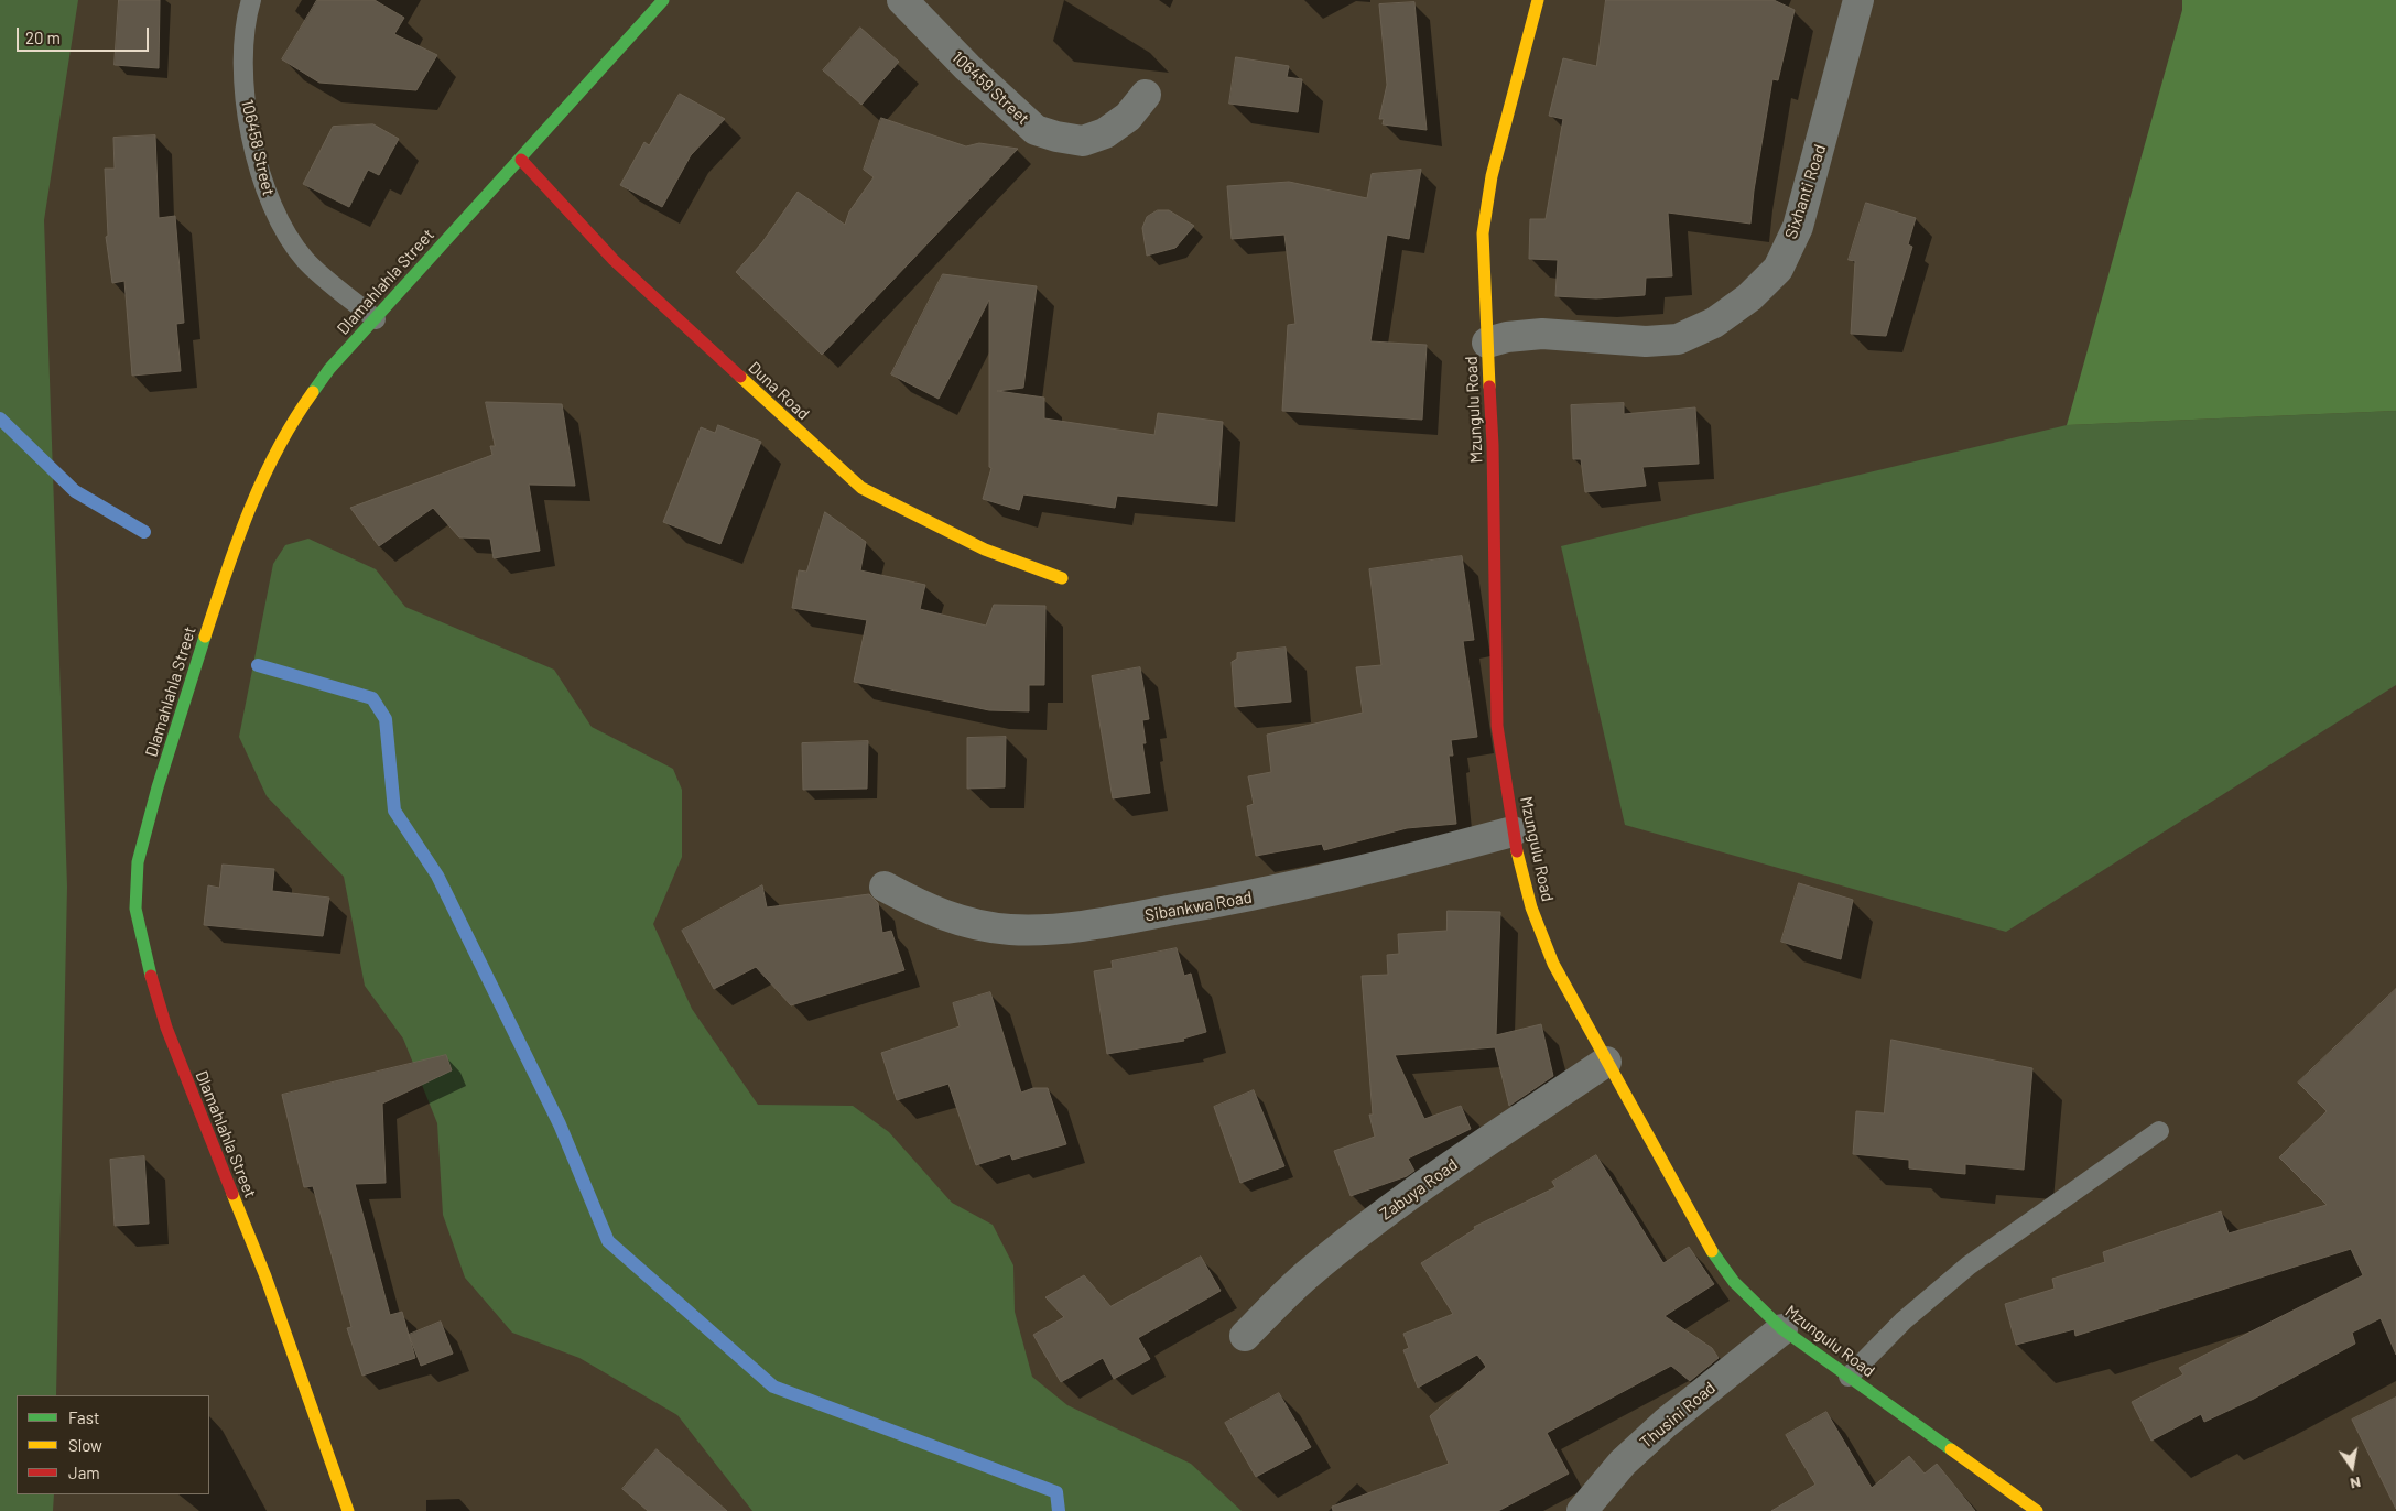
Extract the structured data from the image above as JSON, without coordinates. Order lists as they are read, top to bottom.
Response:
{
  "streets": {
    "street": [
      "106459 Street",
      "Sixhanti Road",
      "Dlamahlahla Street",
      "Duna Road",
      "Mzungulu Road",
      "Sibankwa Road",
      "Zabuya Road",
      "Thusini Road"
    ],
    "lane": ["106458 Street"]
  },
  "crossings": [
    ["106458 Street", "Dlamahlahla Street"],
    ["Sixhanti Road", "Mzungulu Road"],
    ["Dlamahlahla Street", "Duna Road"],
    ["Mzungulu Road", "Sibankwa Road"],
    ["Mzungulu Road", "Zabuya Road"],
    ["Mzungulu Road", "Thusini Road"]
  ],
  "legend": ["Fast", "Slow", "Jam"],
  "scale_bar": "20 m",
  "north": "bottom"
}
